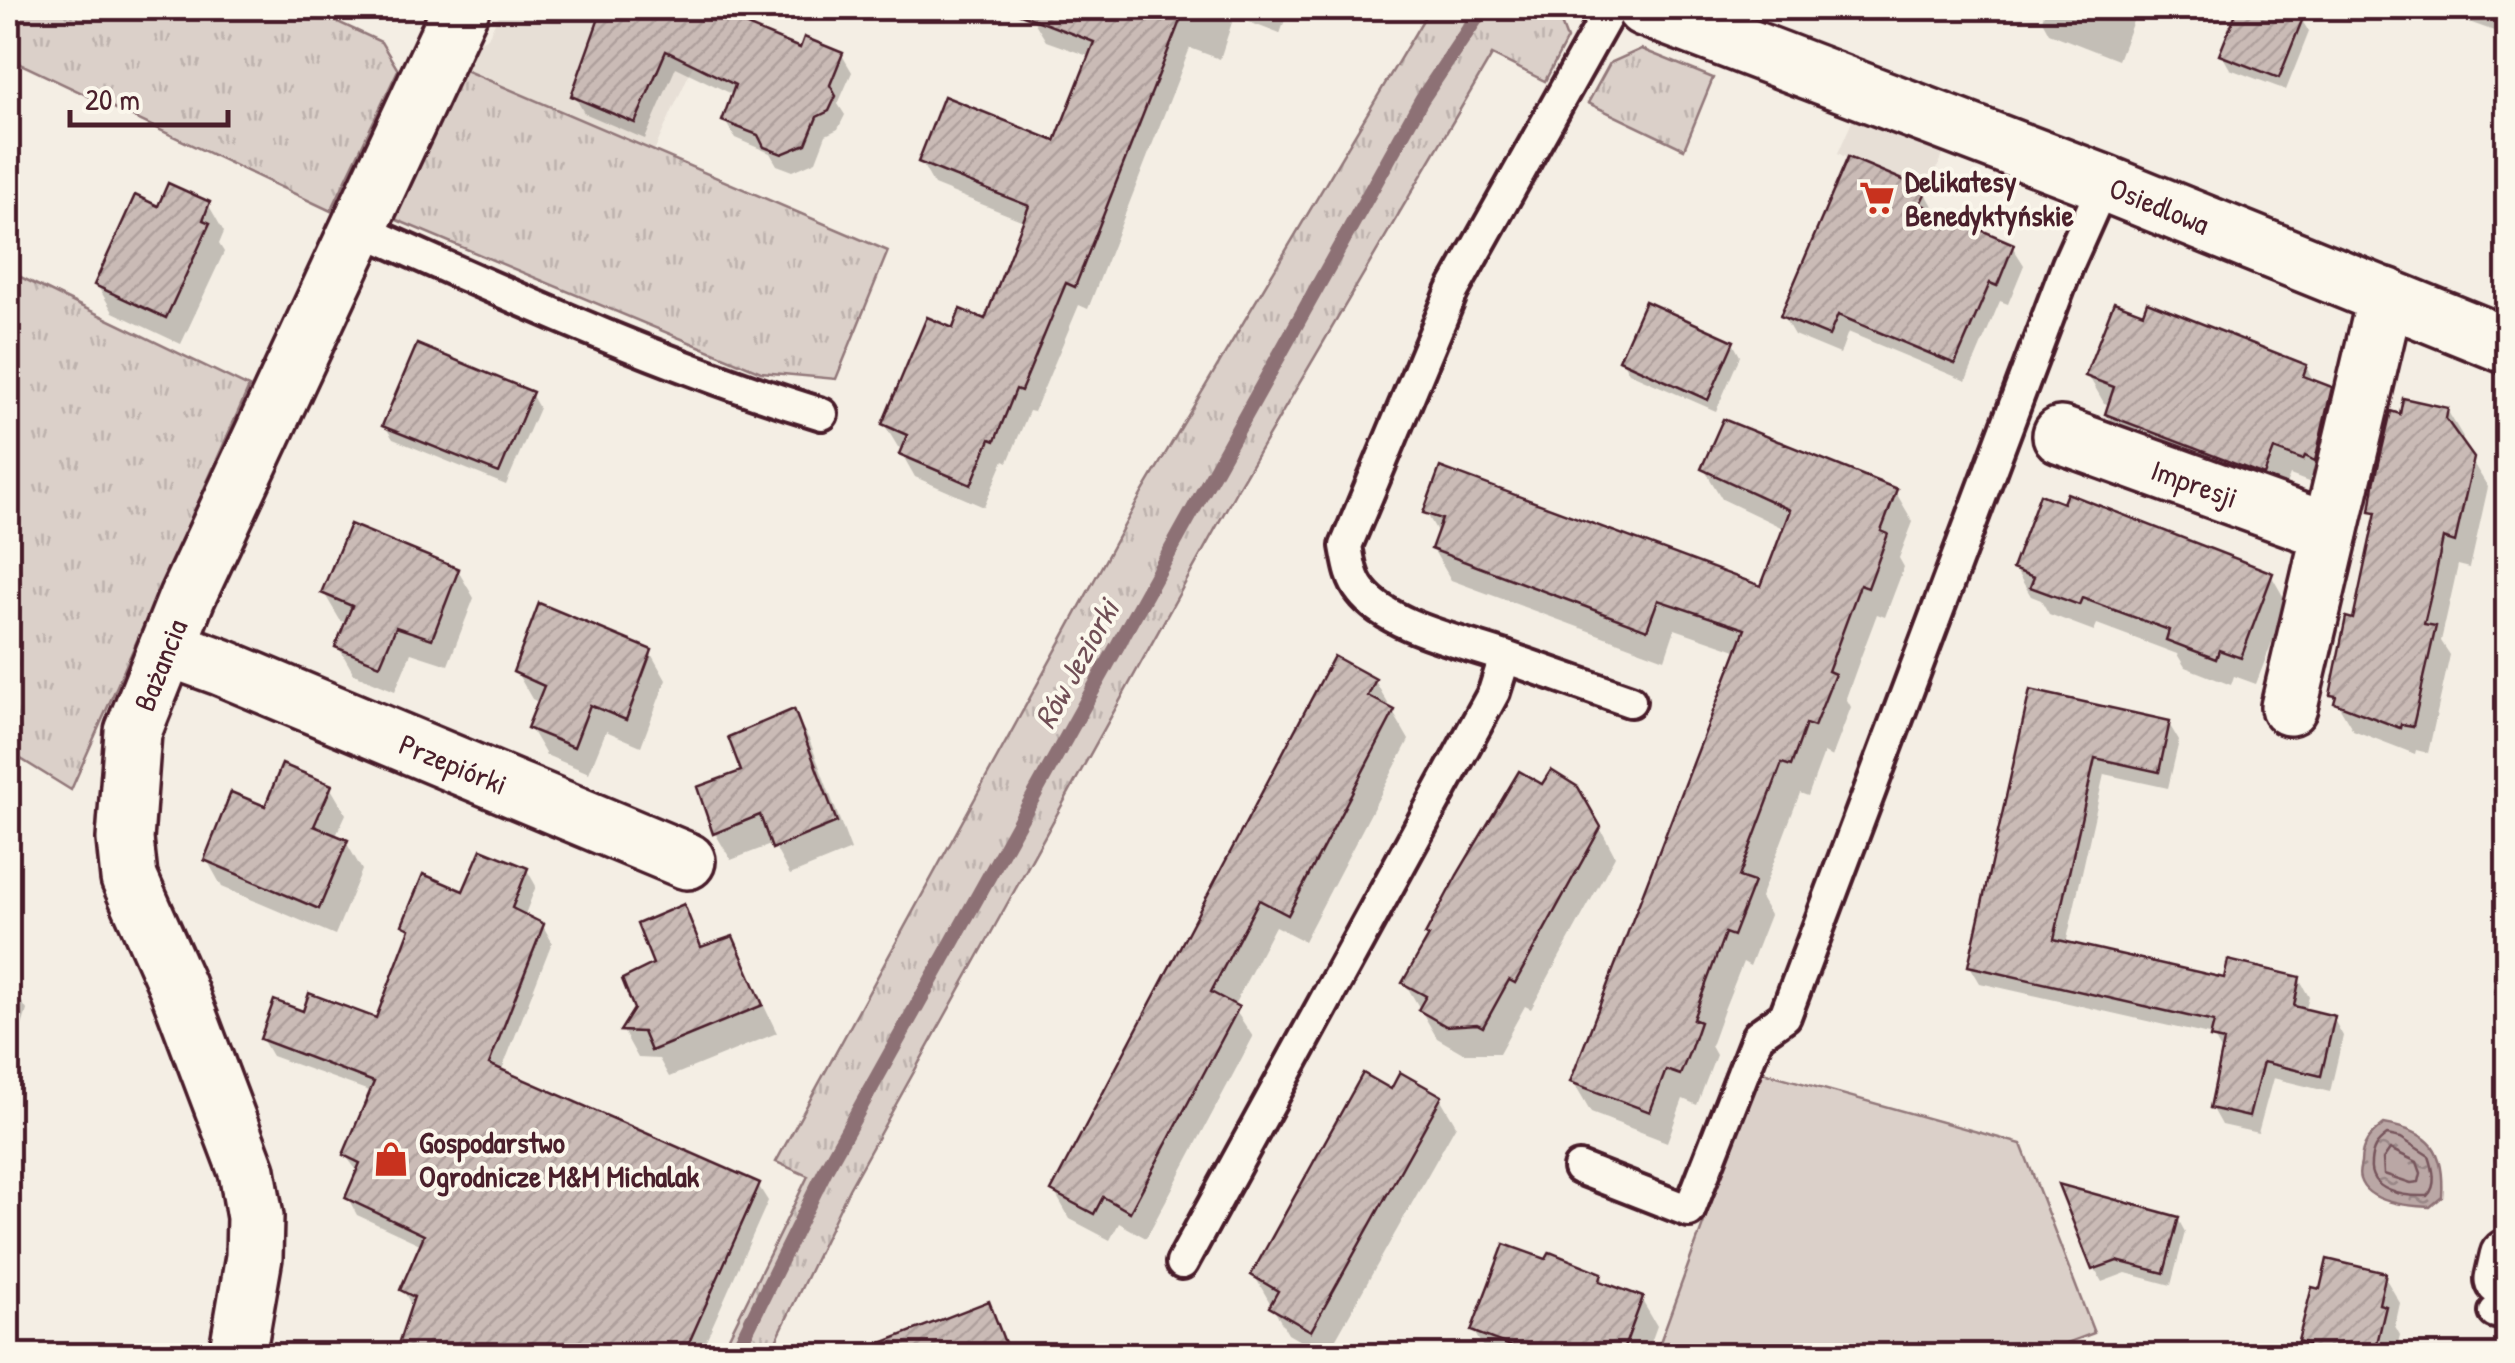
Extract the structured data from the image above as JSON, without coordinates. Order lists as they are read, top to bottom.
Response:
{
  "streets": {
    "street": [
      "Osiedlowa",
      "Impresji",
      "Bażancia",
      "Przepiórki"
    ]
  },
  "crossings": [
    ["Bażancia", "Przepiórki"]
  ],
  "water": ["Rów Jeziorki"],
  "places": {
    "supermarket": ["Delikatesy Benedyktyńskie"],
    "shop": ["Gospodarstwo Ogrodnicze M&M Michalak"]
  },
  "scale_bar": "20 m"
}
